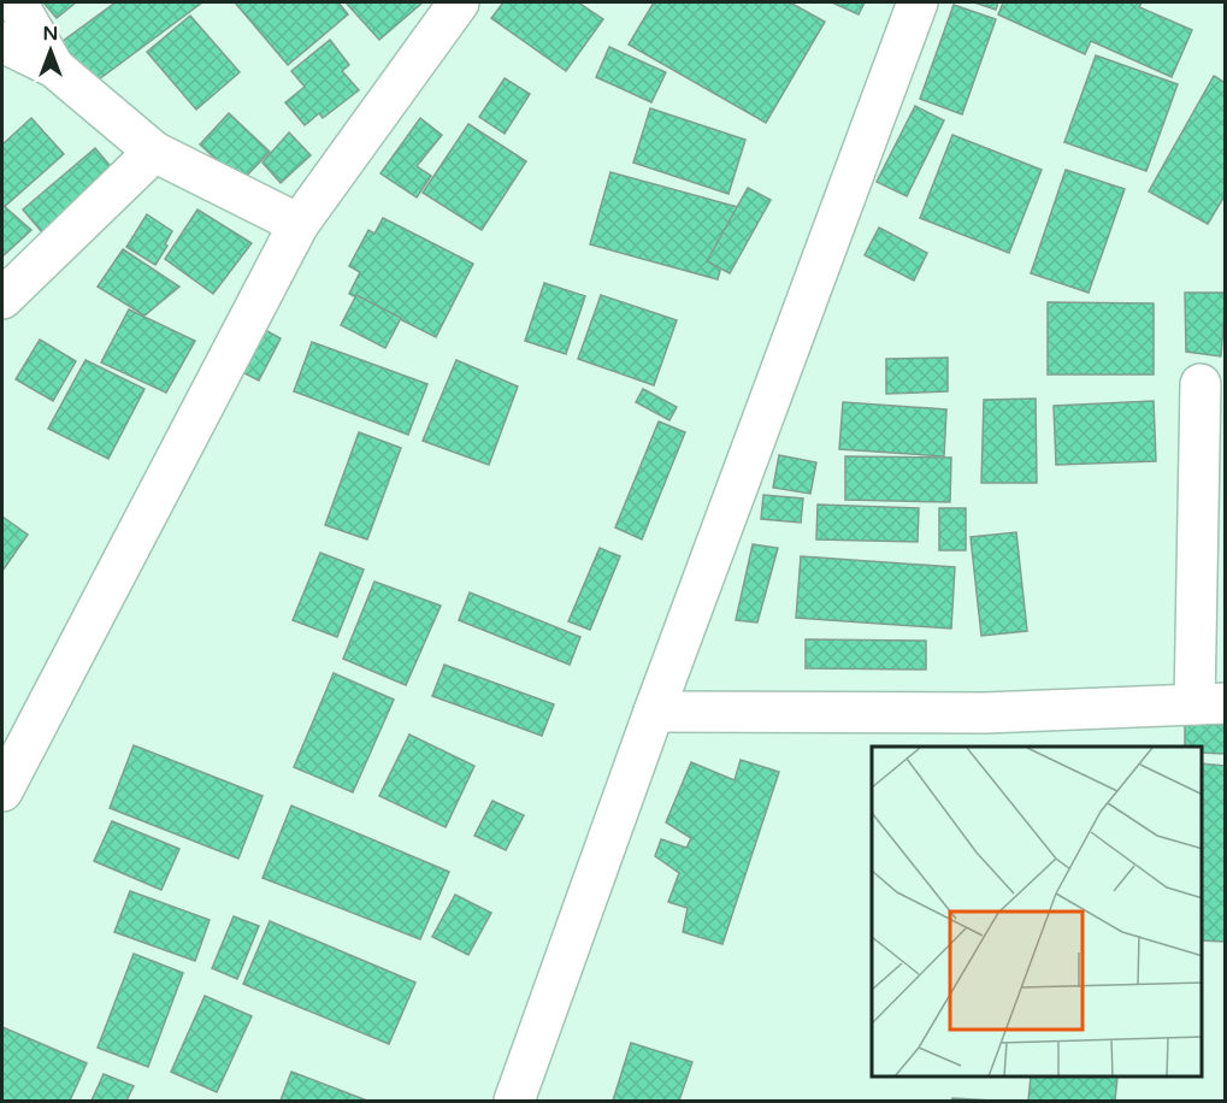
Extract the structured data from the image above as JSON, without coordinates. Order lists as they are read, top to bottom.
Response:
{
  "north": "top"
}
